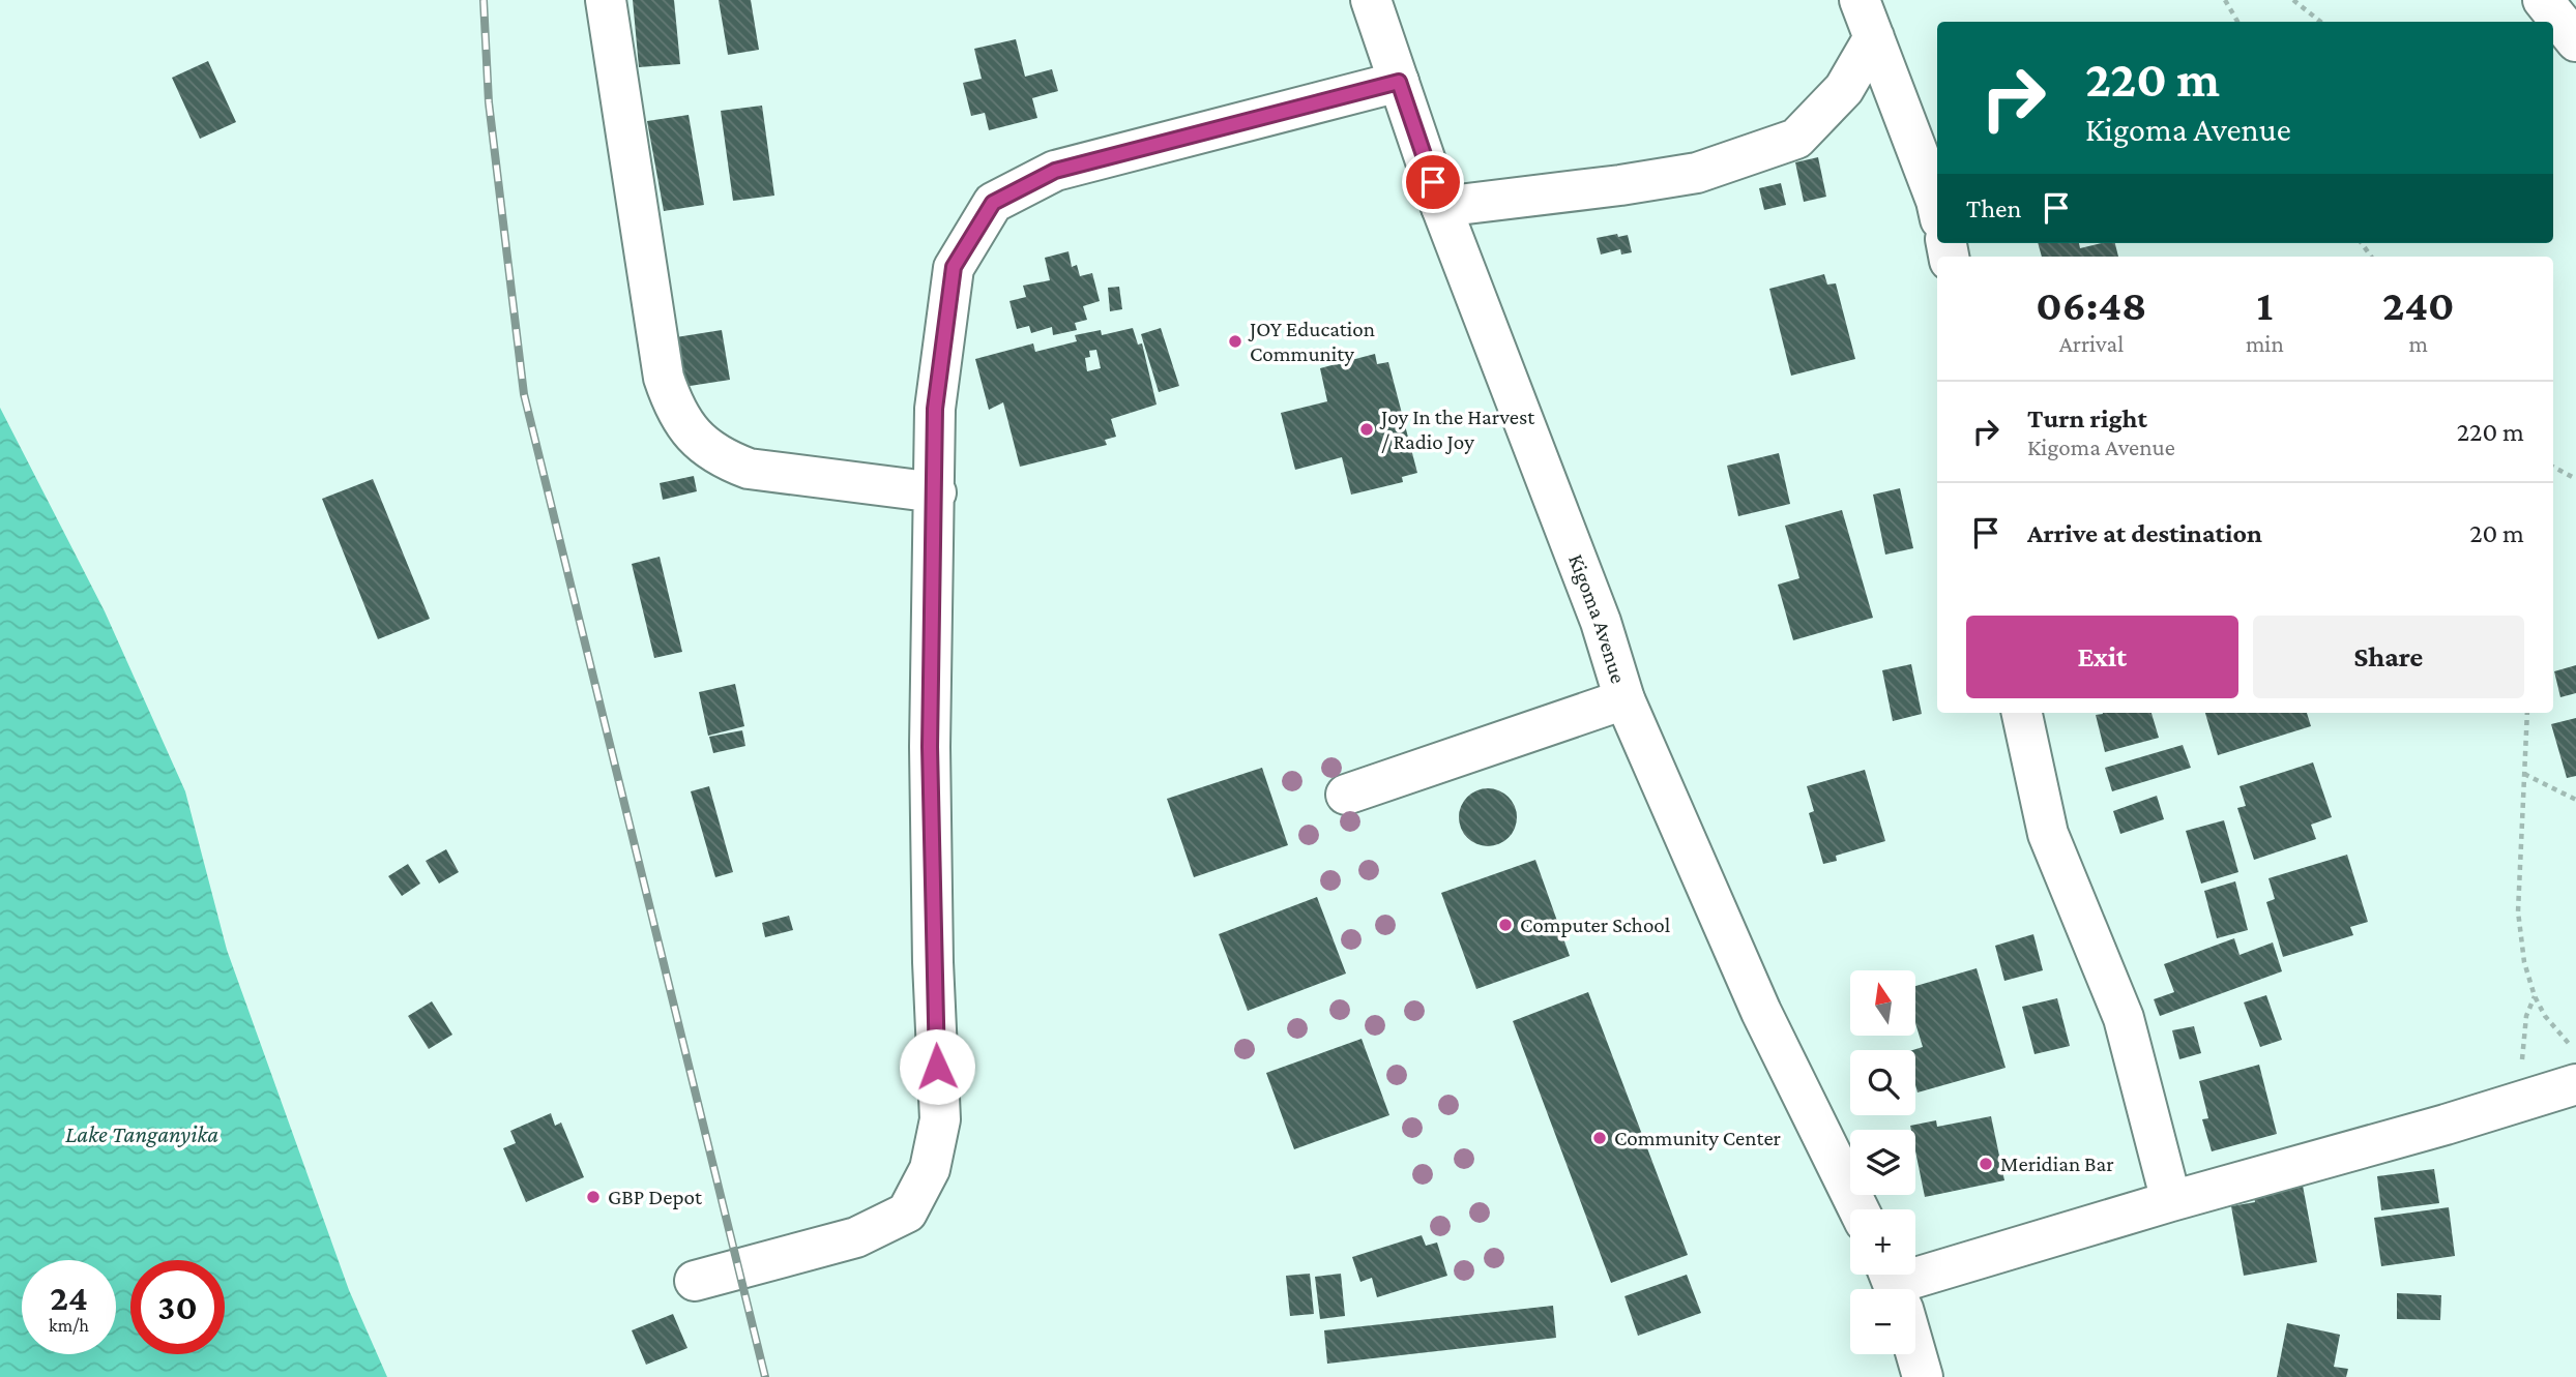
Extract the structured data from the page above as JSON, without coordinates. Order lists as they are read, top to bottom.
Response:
{
  "streets": {
    "street": ["Kigoma Avenue"]
  },
  "water": ["Lake Tanganyika"],
  "places": [
    "JOY Education Community",
    "Joy In the Harvest / Radio Joy",
    "Computer School",
    "Community Center",
    "Meridian Bar",
    "GBP Depot"
  ],
  "north": "top",
  "page": {
    "turn": ["220 m", "Kigoma Avenue"],
    "then": "Then",
    "eta": [
      "06:48",
      "Arrival",
      "1",
      "min",
      "240",
      "m"
    ],
    "list": [
      {
        "name": "Turn right",
        "note": "Kigoma Avenue",
        "value": "220 m"
      },
      {
        "name": "Arrive at destination",
        "value": "20 m"
      }
    ],
    "buttons": ["Exit", "Share"],
    "map_buttons": ["+", "−"],
    "speed": "24 km/h",
    "limit": "30"
  }
}
